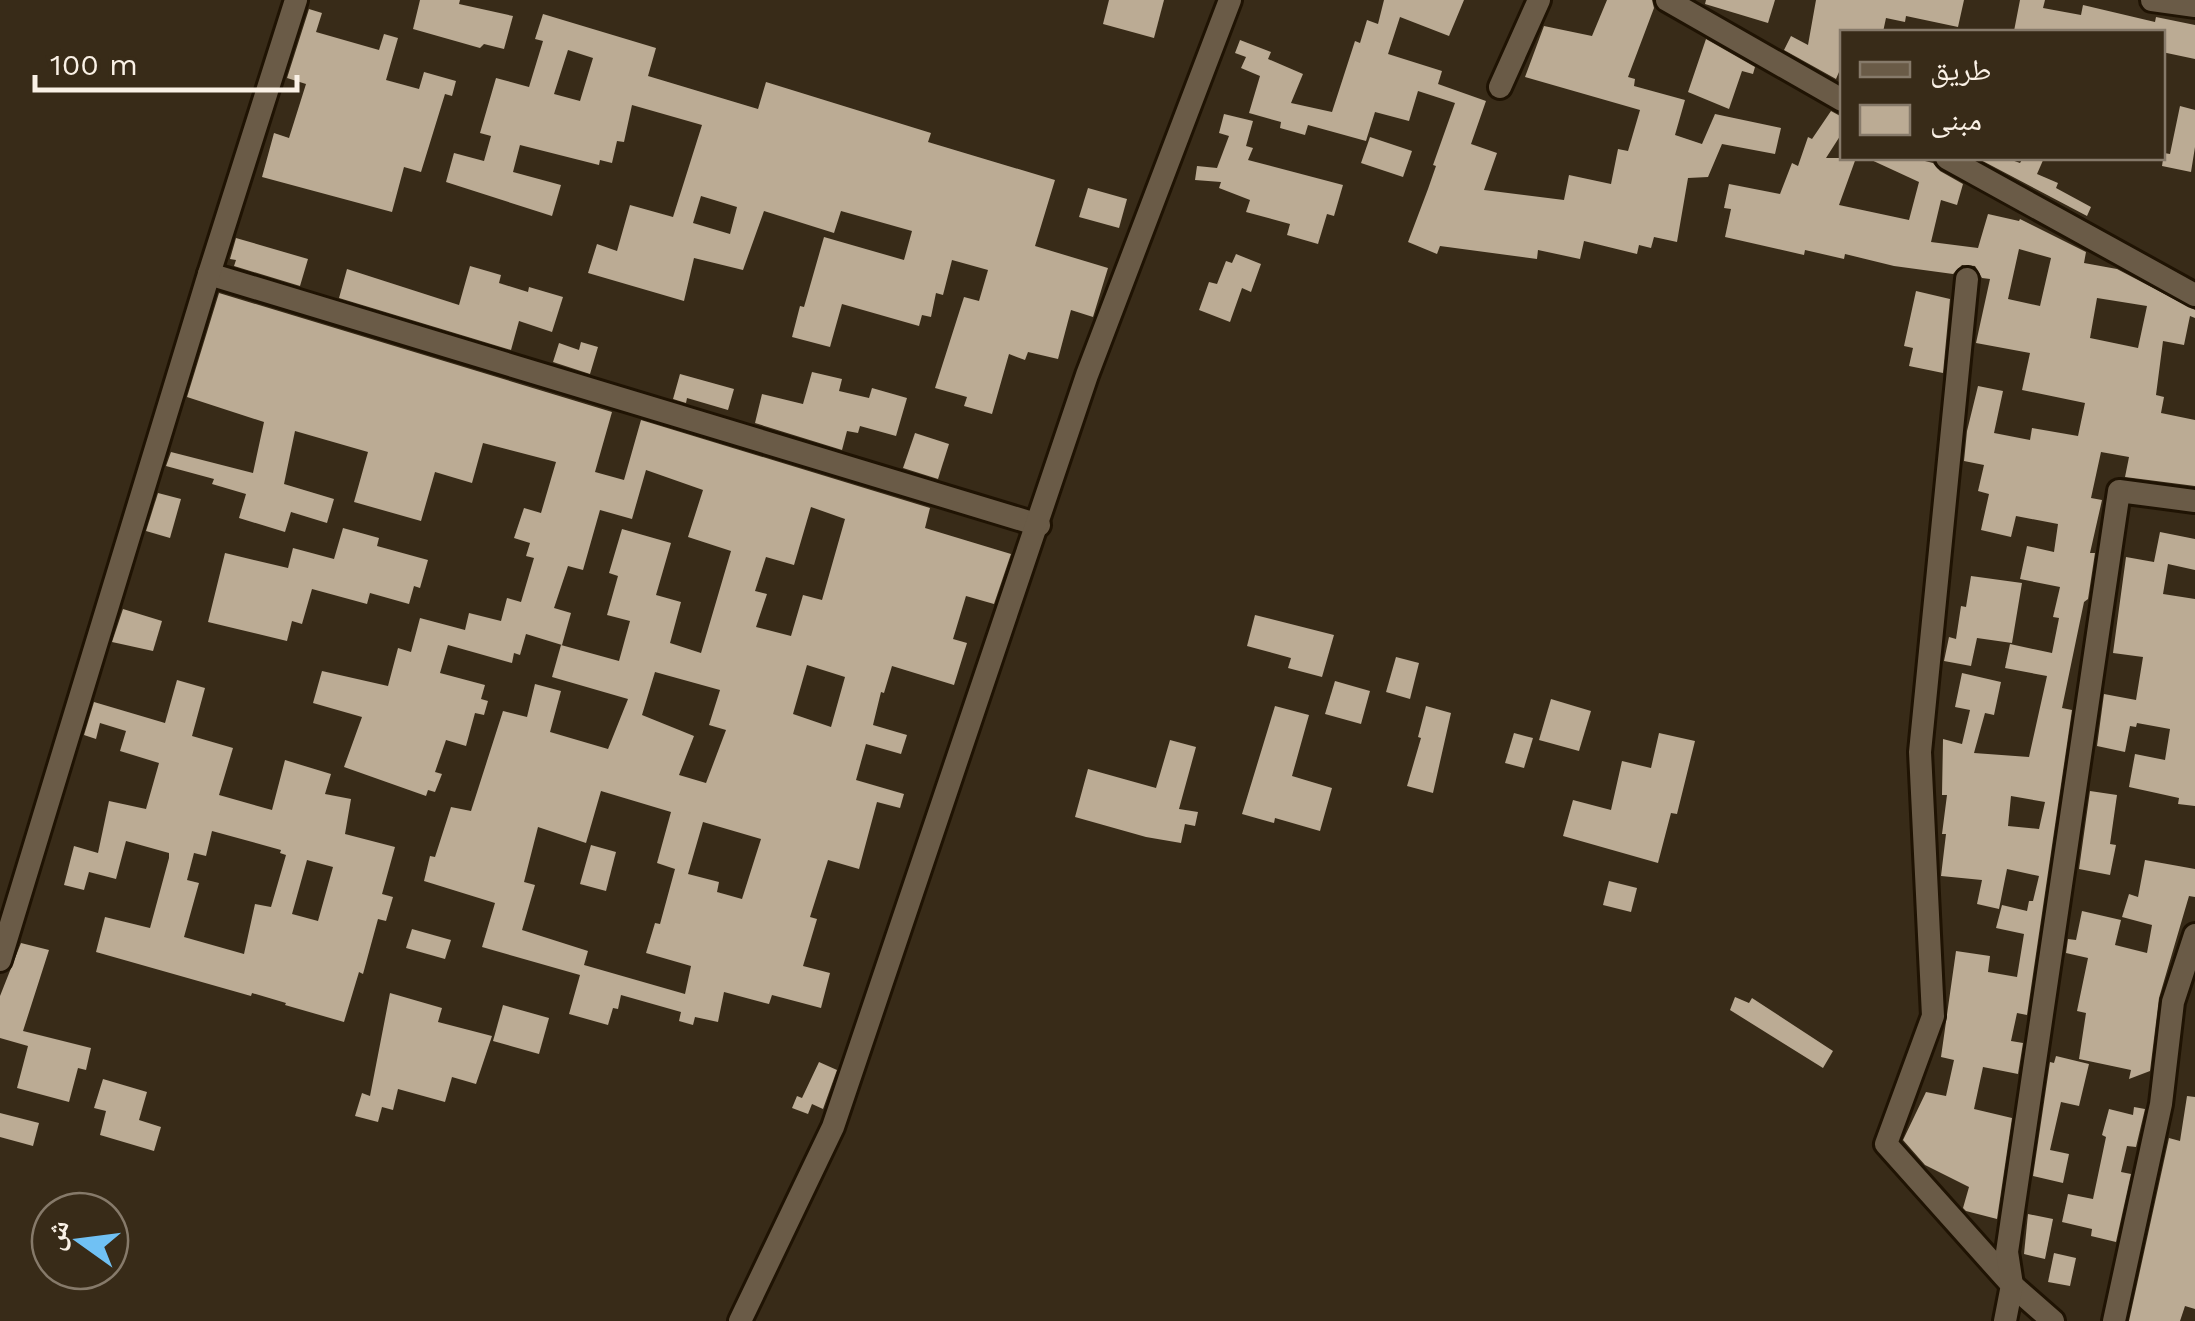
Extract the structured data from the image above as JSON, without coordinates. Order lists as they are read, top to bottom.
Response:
{
  "legend": ["طريق", "مبنى"],
  "scale_bar": "100 m",
  "north": "left"
}
